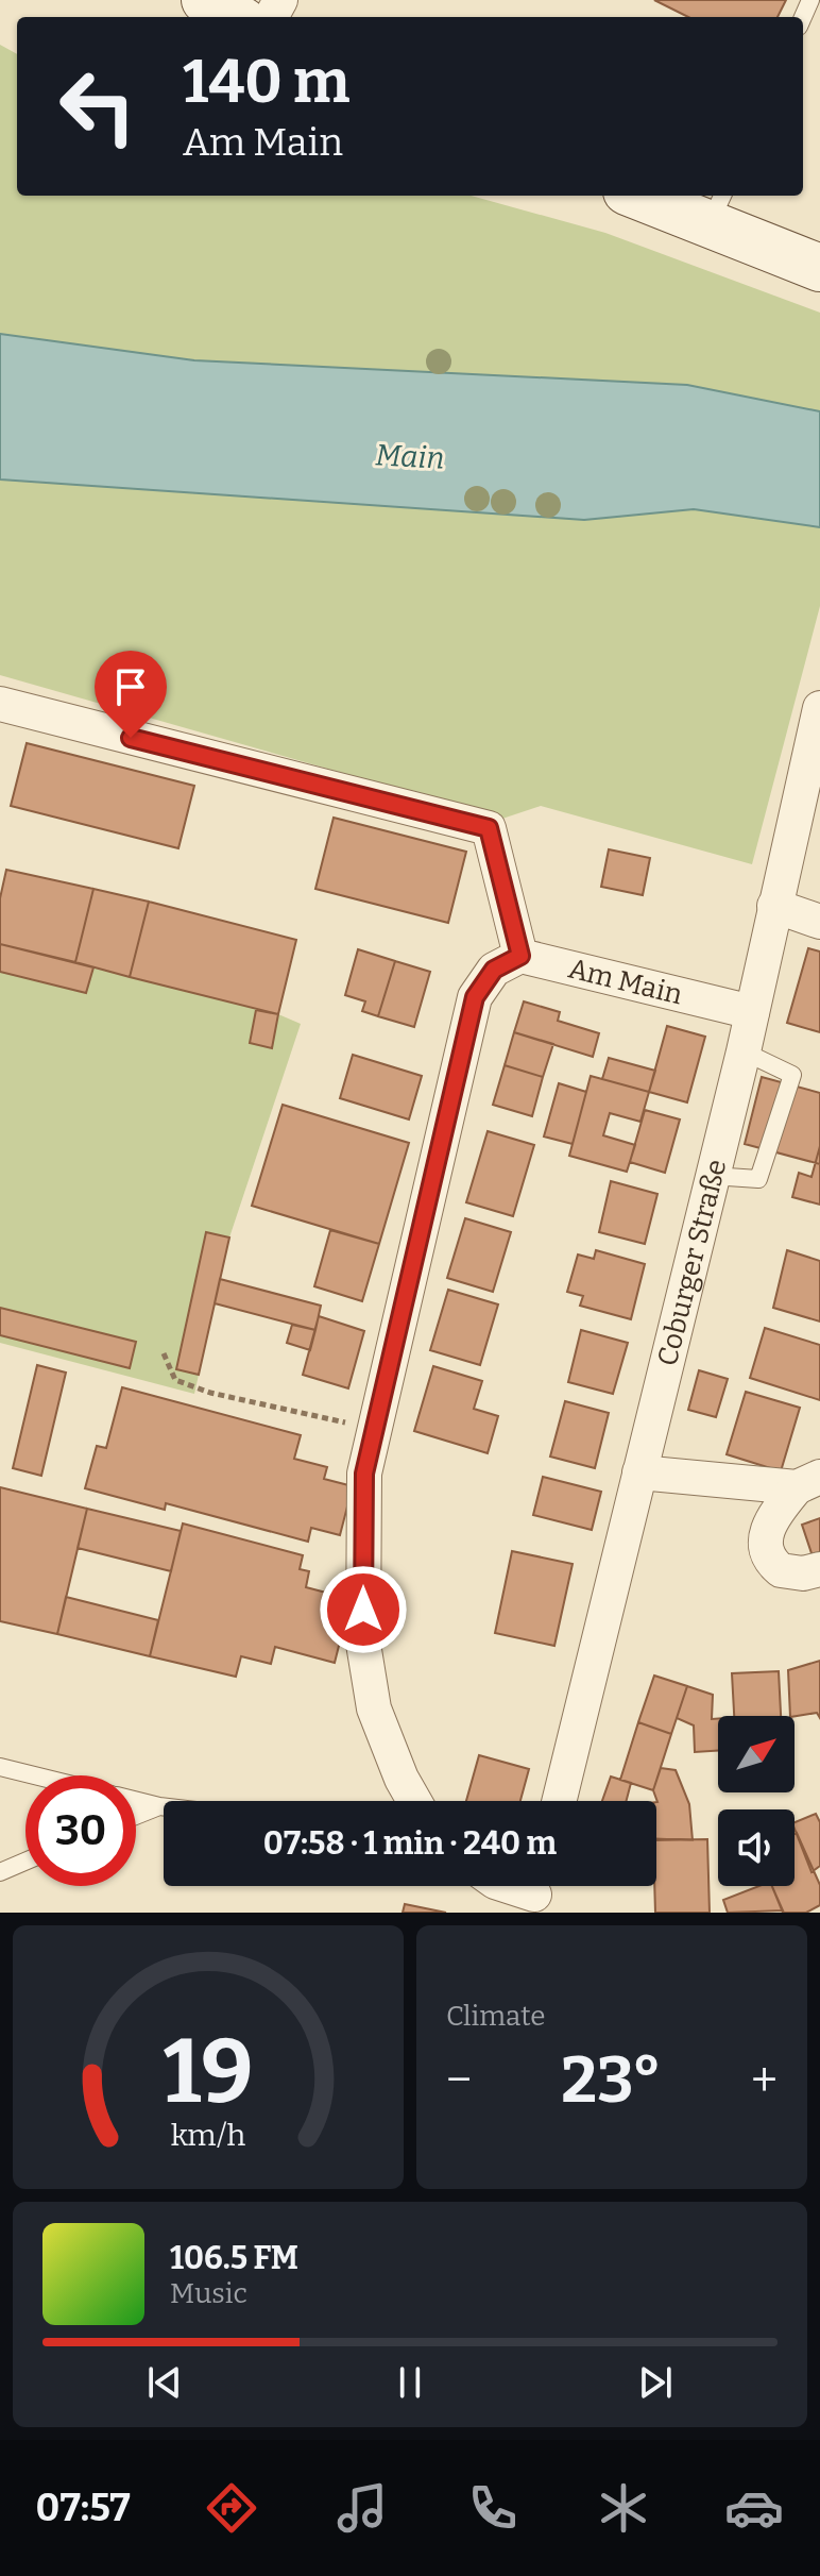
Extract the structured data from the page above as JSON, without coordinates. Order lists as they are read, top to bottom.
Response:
{
  "streets": {
    "street": ["Am Main", "Coburger Straße"]
  },
  "crossings": [
    ["Am Main", "Coburger Straße"]
  ],
  "water": ["Main"],
  "north": "top right",
  "page": {
    "turn": ["140 m", "Am Main"],
    "limit": "30",
    "trip": "07:58 · 1 min · 240 m",
    "tile": "Climate",
    "heat": ["−", "23°", "+"],
    "song": ["106.5 FM", "Music"],
    "tabs": "07:57",
    "gauge": ["19", "km/h"]
  }
}
